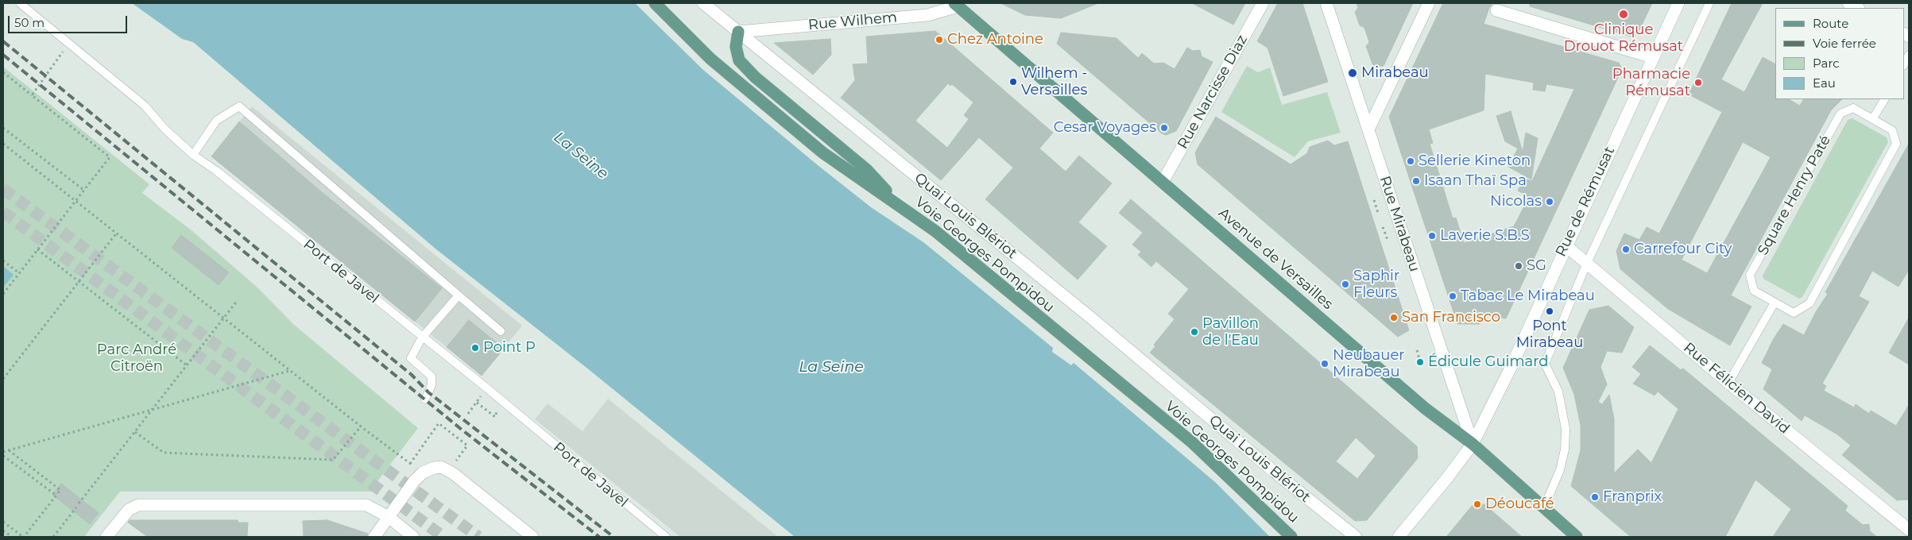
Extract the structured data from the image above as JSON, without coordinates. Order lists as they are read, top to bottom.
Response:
{
  "streets": {
    "main road": ["Voie Georges Pompidou", "Avenue de Versailles"],
    "street": [
      "Rue Wilhem",
      "Rue Narcisse Diaz",
      "Rue de Rémusat",
      "Quai Louis Blériot",
      "Rue Mirabeau",
      "Rue Félicien David"
    ],
    "lane": ["Square Henry Paté", "Port de Javel"]
  },
  "crossings": [
    ["Rue Wilhem", "Quai Louis Blériot"],
    ["Rue Wilhem", "Avenue de Versailles"],
    ["Rue Narcisse Diaz", "Avenue de Versailles"],
    ["Rue de Rémusat", "Rue Mirabeau"],
    ["Rue de Rémusat", "Avenue de Versailles"],
    ["Rue de Rémusat", "Rue Félicien David"],
    ["Rue Mirabeau", "Avenue de Versailles"]
  ],
  "water": ["La Seine"],
  "parks": ["Parc André Citroën"],
  "places": [
    "Clinique Drouot Rémusat",
    "Chez Antoine",
    "Mirabeau",
    "Wilhem - Versailles",
    "Pharmacie Rémusat",
    "Cesar Voyages",
    "Sellerie Kineton",
    "Isaan Thaï Spa",
    "Nicolas",
    "Laverie S.B.S",
    "Carrefour City",
    "SG",
    "Saphir Fleurs",
    "Tabac Le Mirabeau",
    "Pont Mirabeau",
    "San Francisco",
    "Pavillon de l'Eau",
    "Point P",
    "Édicule Guimard",
    "Neubauer Mirabeau",
    "Franprix",
    "Déoucafé"
  ],
  "legend": [
    "Route",
    "Voie ferrée",
    "Parc",
    "Eau"
  ],
  "scale_bar": "50 m"
}
